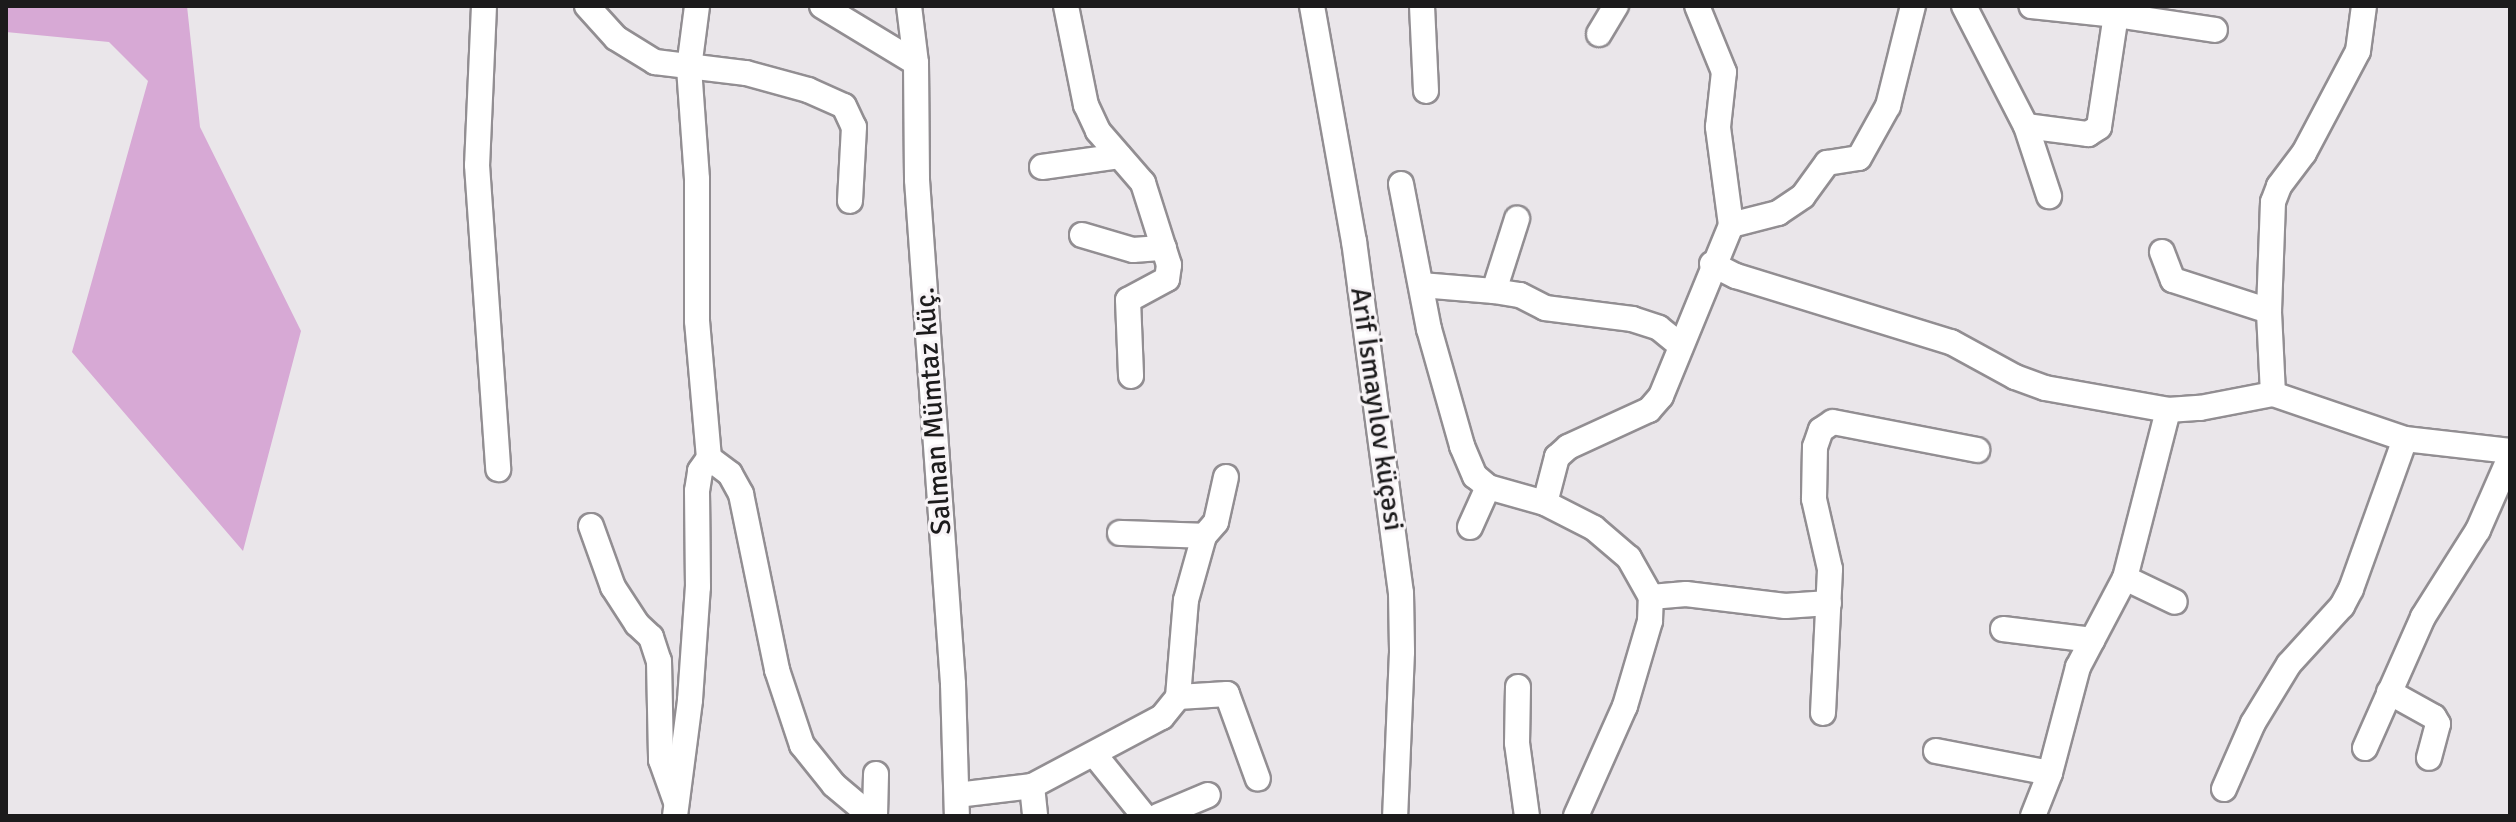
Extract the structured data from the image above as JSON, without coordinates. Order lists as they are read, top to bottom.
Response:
{
  "streets": {
    "street": ["Arif İsmayılov küçəsi", "Salman Mümtaz küç."]
  }
}
